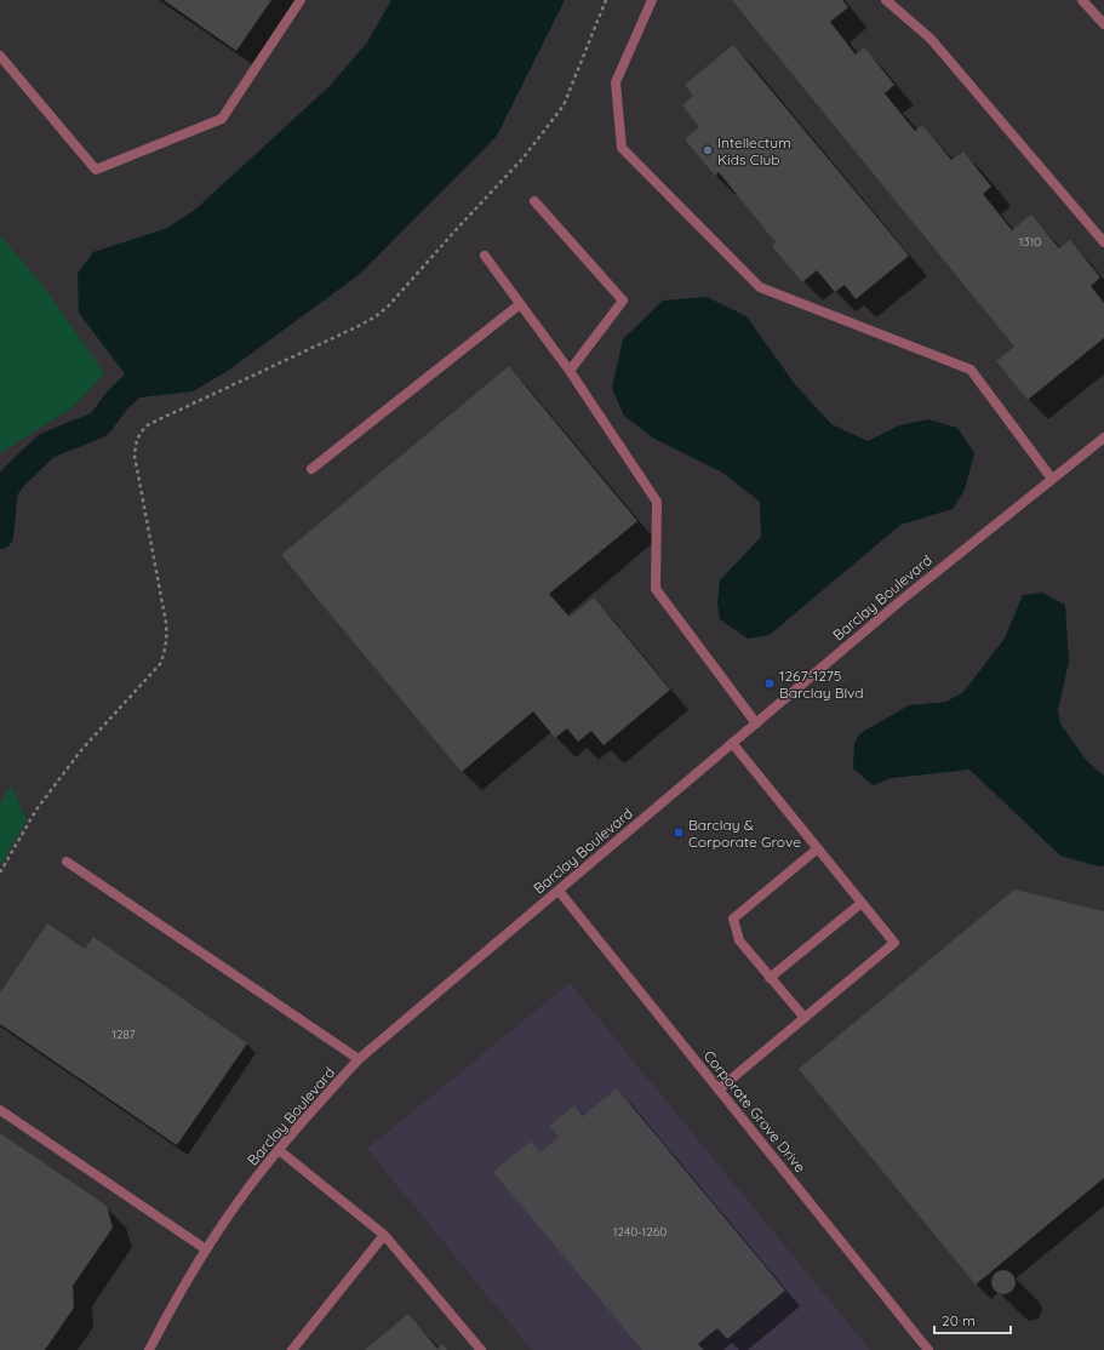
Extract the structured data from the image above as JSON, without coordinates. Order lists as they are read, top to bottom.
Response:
{
  "streets": {
    "street": ["Barclay Boulevard", "Corporate Grove Drive"]
  },
  "crossings": [
    ["Barclay Boulevard", "Corporate Grove Drive"]
  ],
  "places": {
    "other": ["Intellectum Kids Club"],
    "transit": ["1267-1275 Barclay Blvd", "Barclay & Corporate Grove"]
  },
  "house_numbers": ["1310", "1287", "1240-1260"],
  "scale_bar": "20 m"
}
